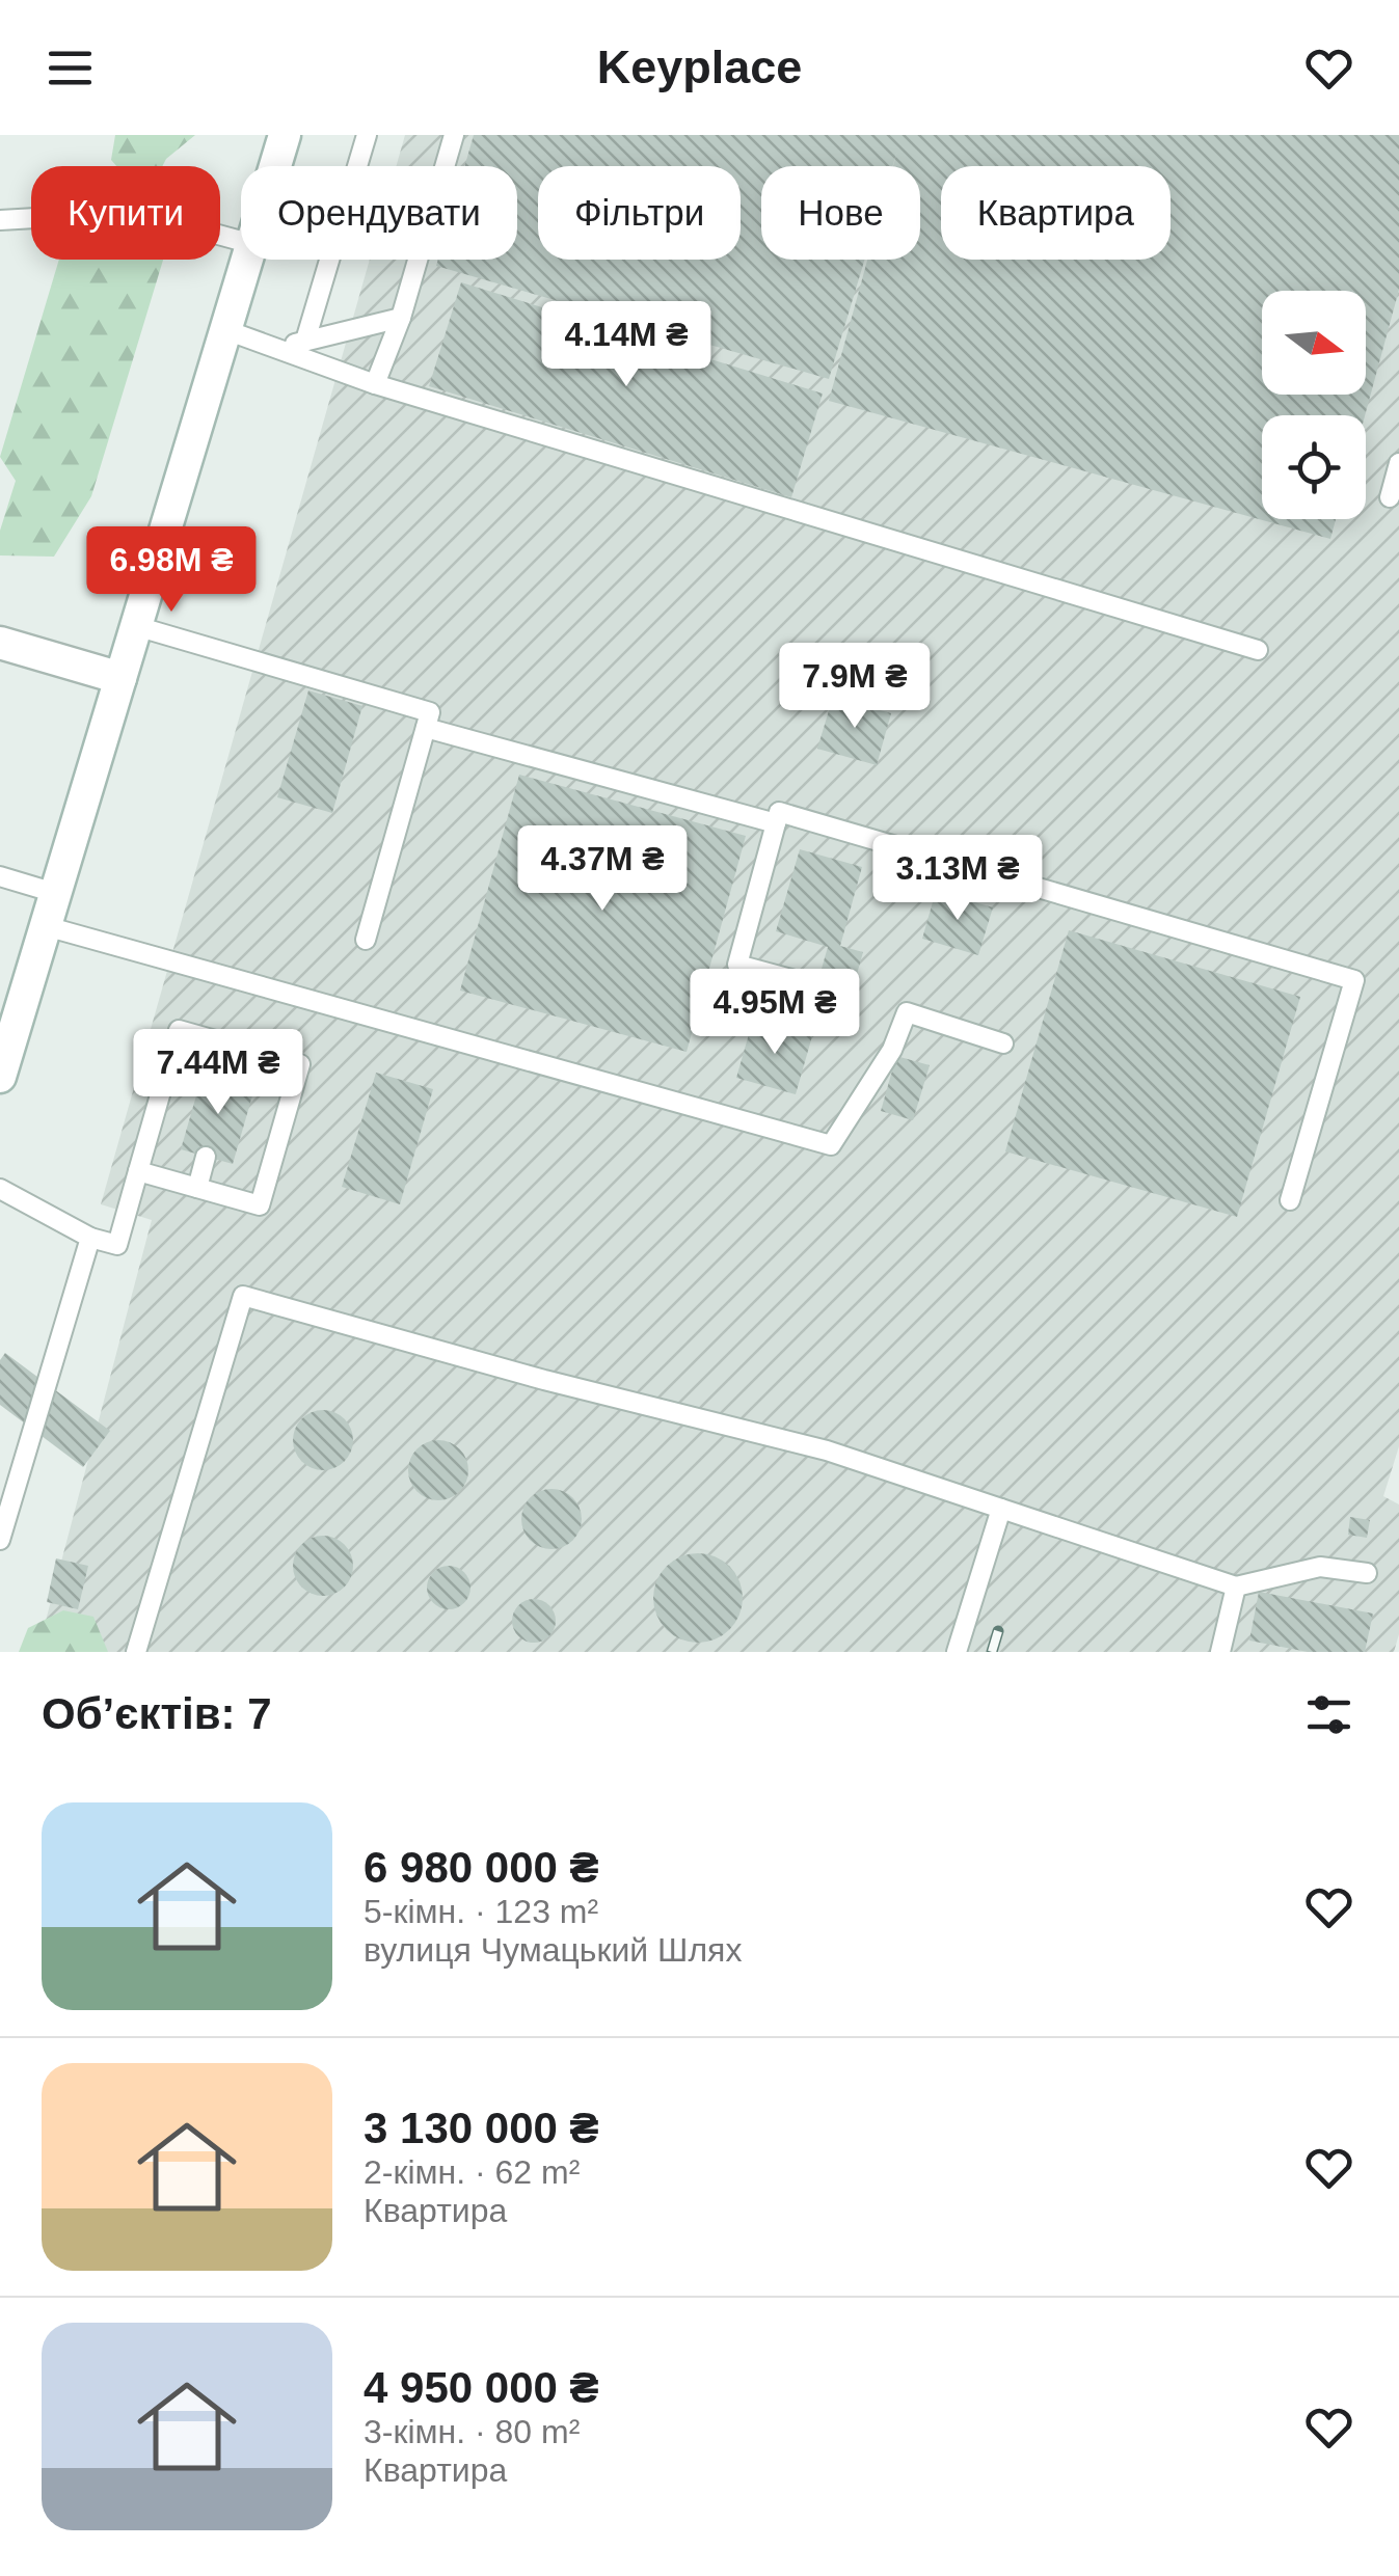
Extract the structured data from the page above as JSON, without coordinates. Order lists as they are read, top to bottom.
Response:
{
  "north": "right",
  "page": {
    "header": "Keyplace",
    "chip": [
      "Купити",
      "Орендувати",
      "Фільтри",
      "Нове",
      "Квартира"
    ],
    "price": [
      "4.14M ₴",
      "6.98M ₴",
      "7.9M ₴",
      "4.37M ₴",
      "3.13M ₴",
      "4.95M ₴",
      "7.44M ₴"
    ],
    "heading": "Об’єктів: 7",
    "list": [
      {
        "name": "6 980 000 ₴",
        "note": "5-кімн. · 123 m² · вулиця Чумацький Шлях"
      },
      {
        "name": "3 130 000 ₴",
        "note": "2-кімн. · 62 m² · Квартира"
      },
      {
        "name": "4 950 000 ₴",
        "note": "3-кімн. · 80 m² · Квартира"
      }
    ]
  }
}
